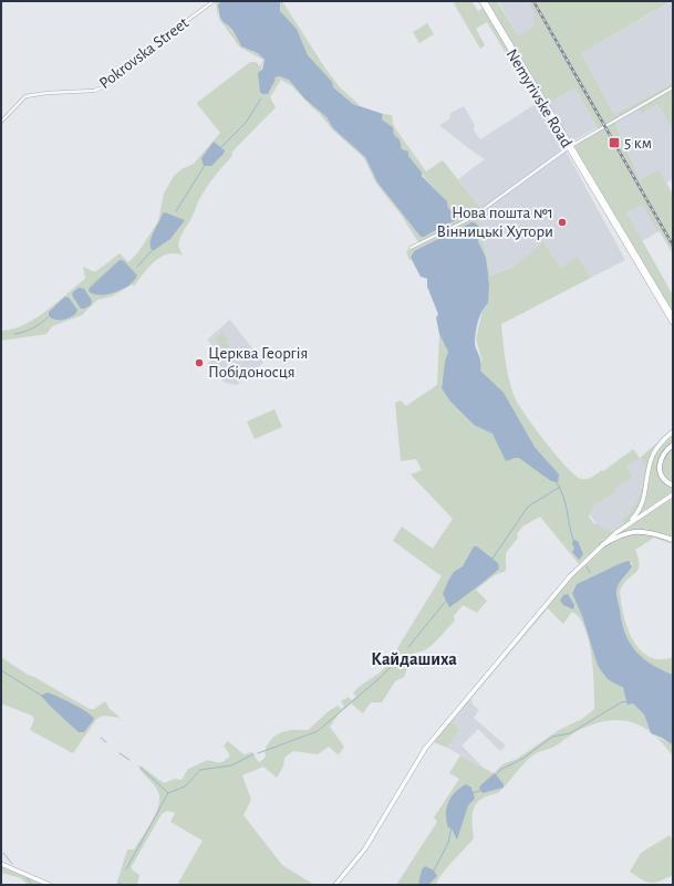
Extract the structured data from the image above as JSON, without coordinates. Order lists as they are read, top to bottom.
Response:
{
  "streets": {
    "main road": ["Nemyrivske Road"],
    "street": ["Pokrovska Street"]
  },
  "districts": ["Кайдашиха"],
  "places": {
    "transit": ["5 км"],
    "other": ["Нова пошта №1 Вінницькі Хутори", "Церква Георгія Побідоносця"]
  }
}
